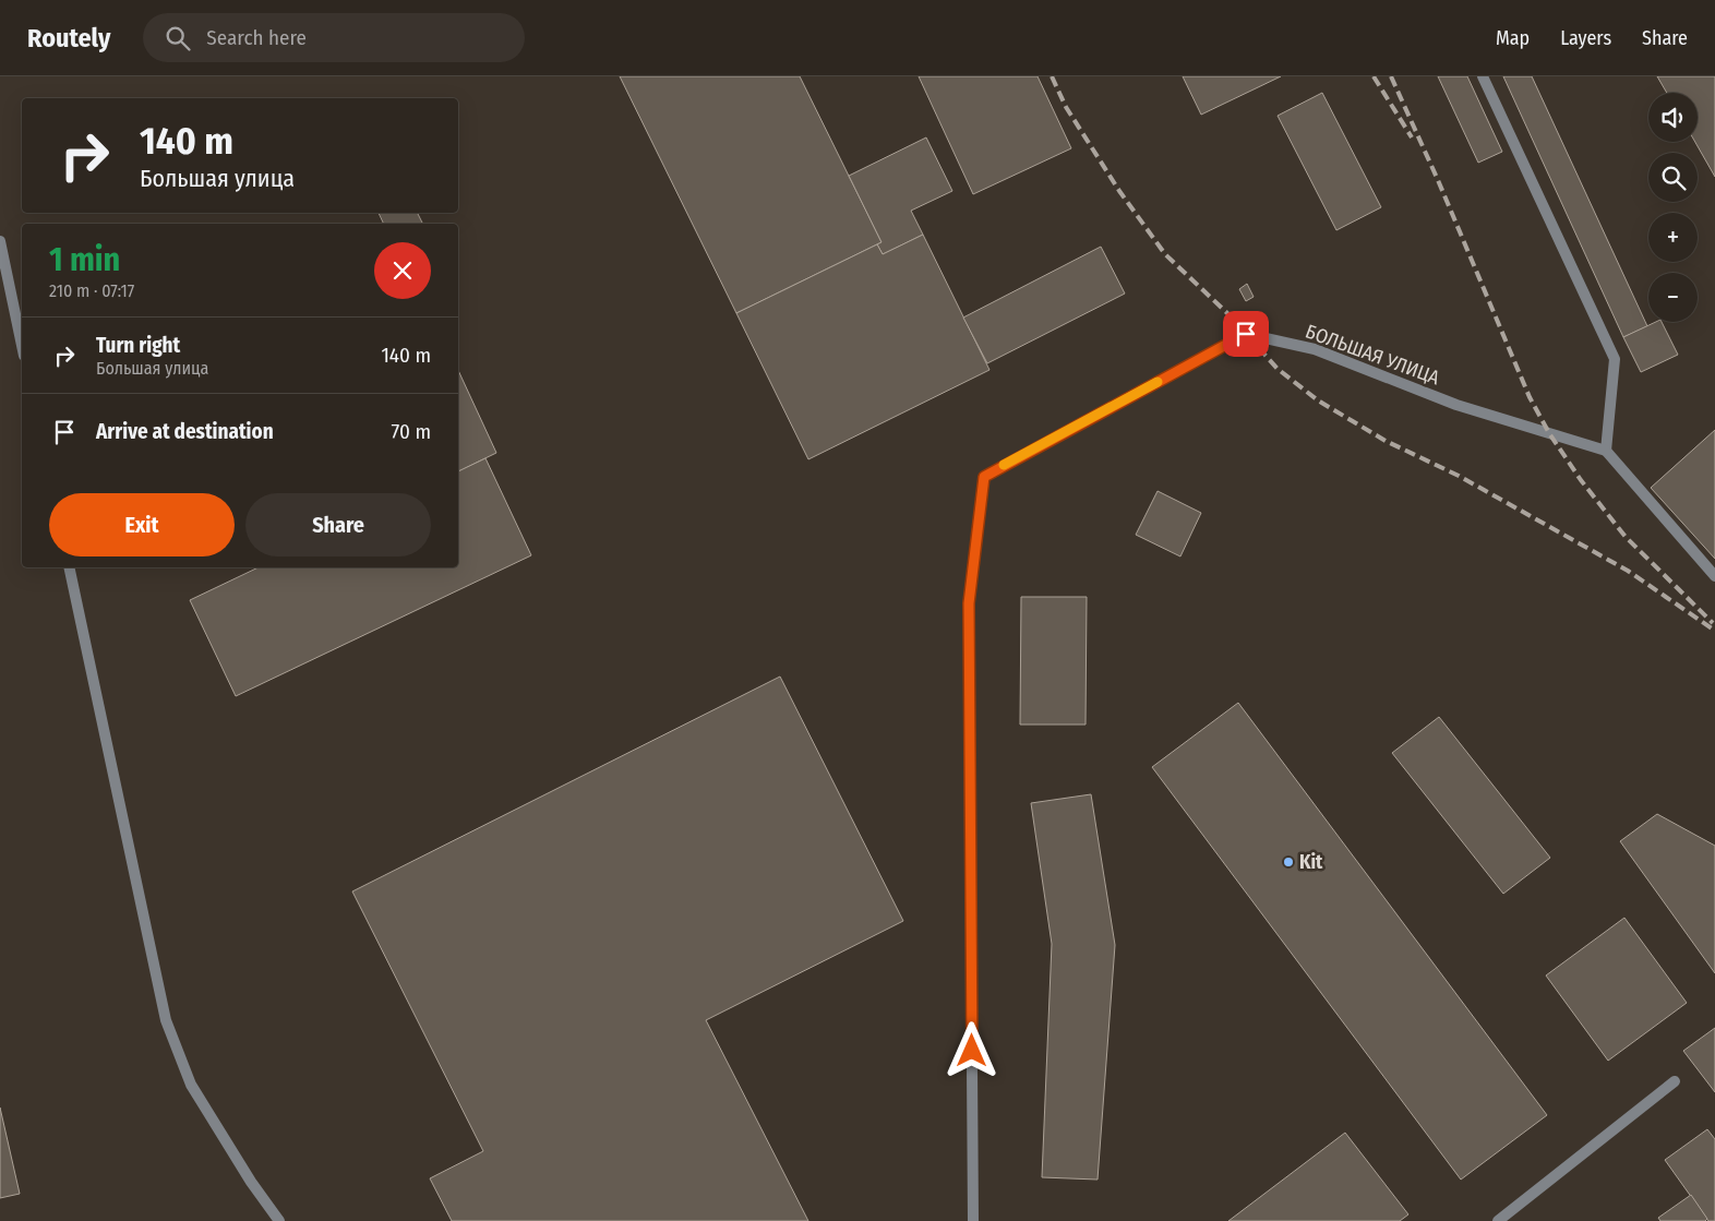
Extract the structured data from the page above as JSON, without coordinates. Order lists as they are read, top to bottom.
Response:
{
  "streets": {
    "street": ["БОЛЬШАЯ УЛИЦА"]
  },
  "places": ["Kit"],
  "page": {
    "header": "Routely",
    "search": "Search here",
    "nav": ["Map", "Layers", "Share"],
    "map_buttons": ["+", "−"],
    "turn": ["140 m", "Большая улица"],
    "heading": ["1 min", "210 m · 07:17"],
    "list": [
      {
        "name": "Turn right",
        "note": "Большая улица",
        "value": "140 m"
      },
      {
        "name": "Arrive at destination",
        "value": "70 m"
      }
    ],
    "buttons": ["Exit", "Share"]
  }
}
